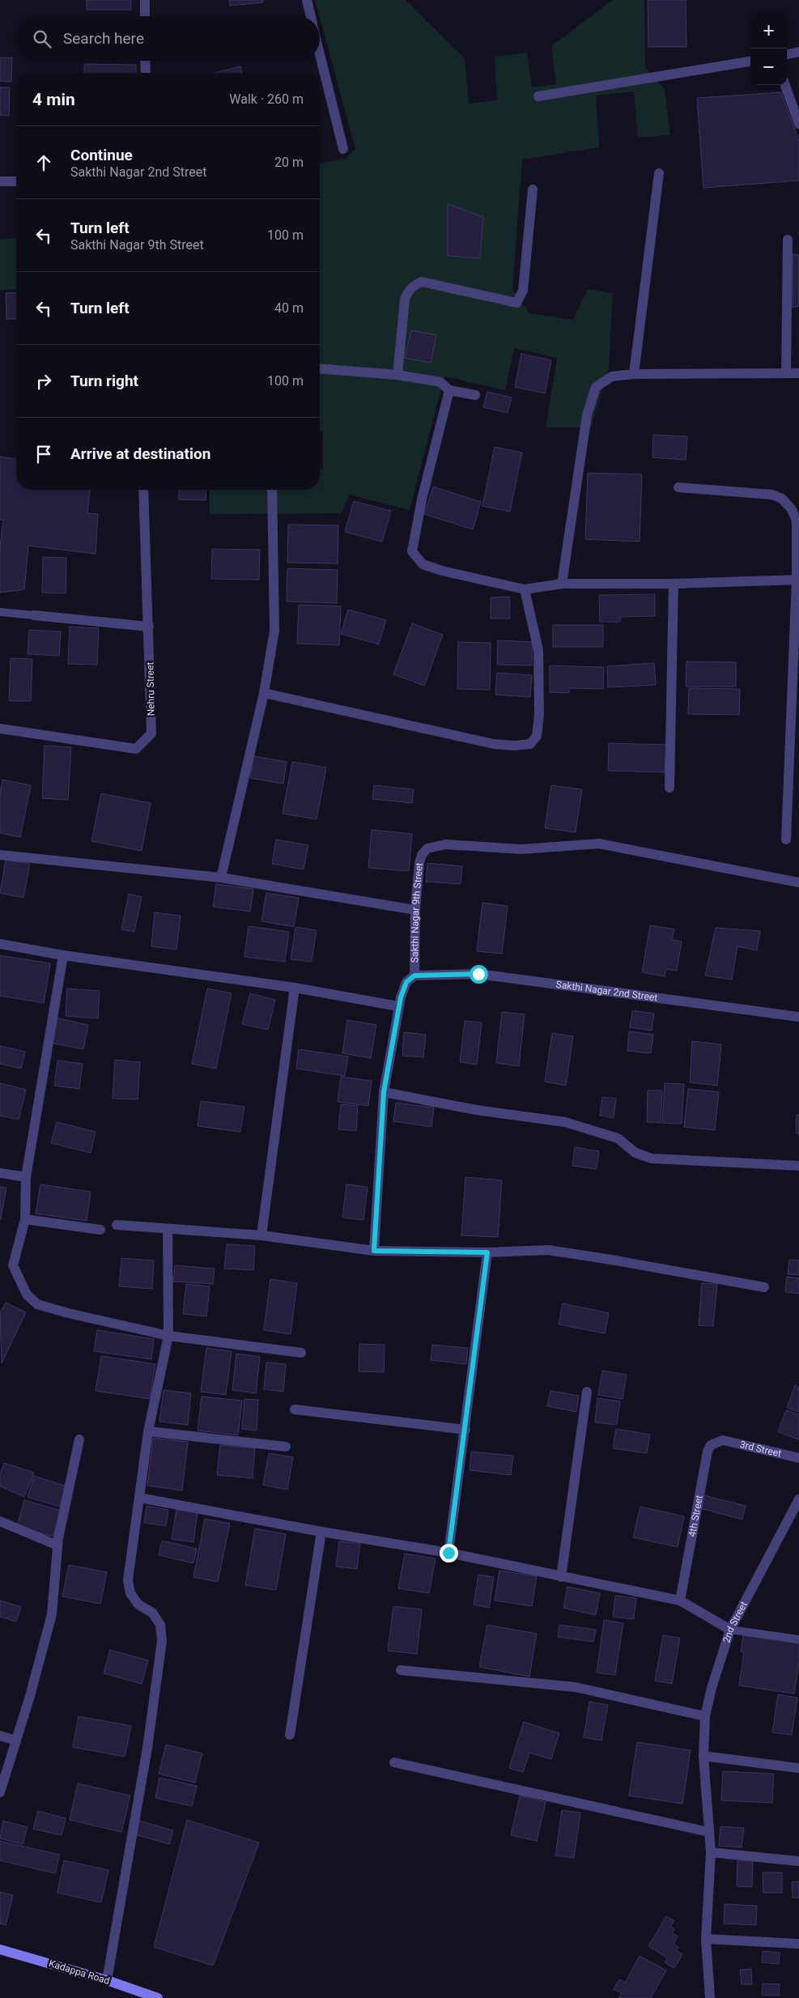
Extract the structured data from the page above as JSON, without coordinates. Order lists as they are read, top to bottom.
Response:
{
  "streets": {
    "main road": ["Kadappa Road"],
    "street": [
      "Nehru Street",
      "Sakthi Nagar 9th Street",
      "Sakthi Nagar 2nd Street",
      "3rd Street",
      "4th Street",
      "2nd Street"
    ]
  },
  "crossings": [
    ["Sakthi Nagar 9th Street", "Sakthi Nagar 2nd Street"],
    ["3rd Street", "4th Street"]
  ],
  "page": {
    "map_buttons": ["+", "−"],
    "search": "Search here",
    "heading": ["4 min", "Walk · 260 m"],
    "list": [
      ["Continue", "Sakthi Nagar 2nd Street", "20 m"],
      ["Turn left", "Sakthi Nagar 9th Street", "100 m"],
      ["Turn left", "40 m"],
      ["Turn right", "100 m"],
      "Arrive at destination"
    ]
  }
}
